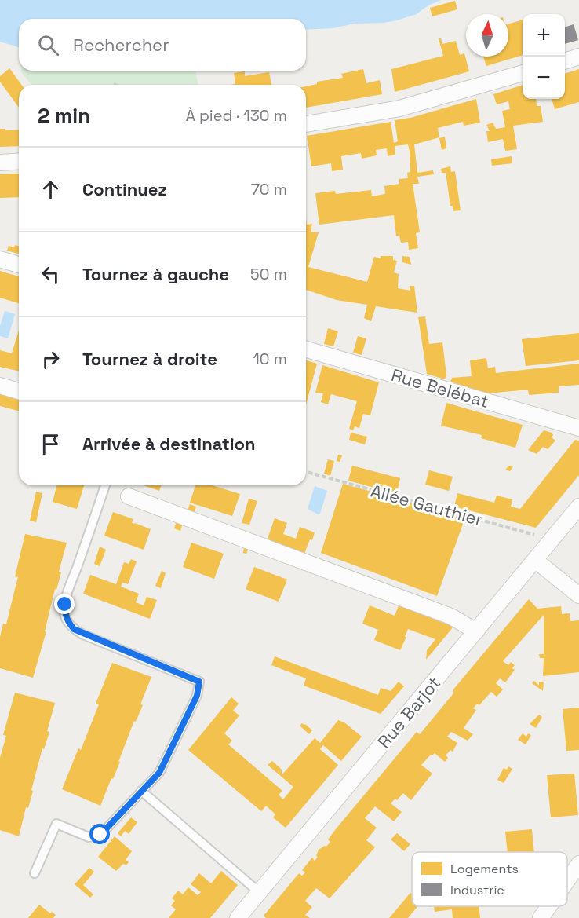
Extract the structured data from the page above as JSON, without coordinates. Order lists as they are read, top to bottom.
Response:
{
  "streets": {
    "street": ["Rue Belébat", "Rue Barjot"],
    "path": ["Allée Gauthier"]
  },
  "crossings": [
    ["Allée Gauthier", "Rue Barjot"]
  ],
  "legend": ["Logements", "Industrie"],
  "north": "top",
  "page": {
    "map_buttons": ["+", "−"],
    "search": "Rechercher",
    "heading": ["2 min", "À pied · 130 m"],
    "list": [
      ["Continuez", "70 m"],
      ["Tournez à gauche", "50 m"],
      ["Tournez à droite", "10 m"],
      "Arrivée à destination"
    ]
  }
}
